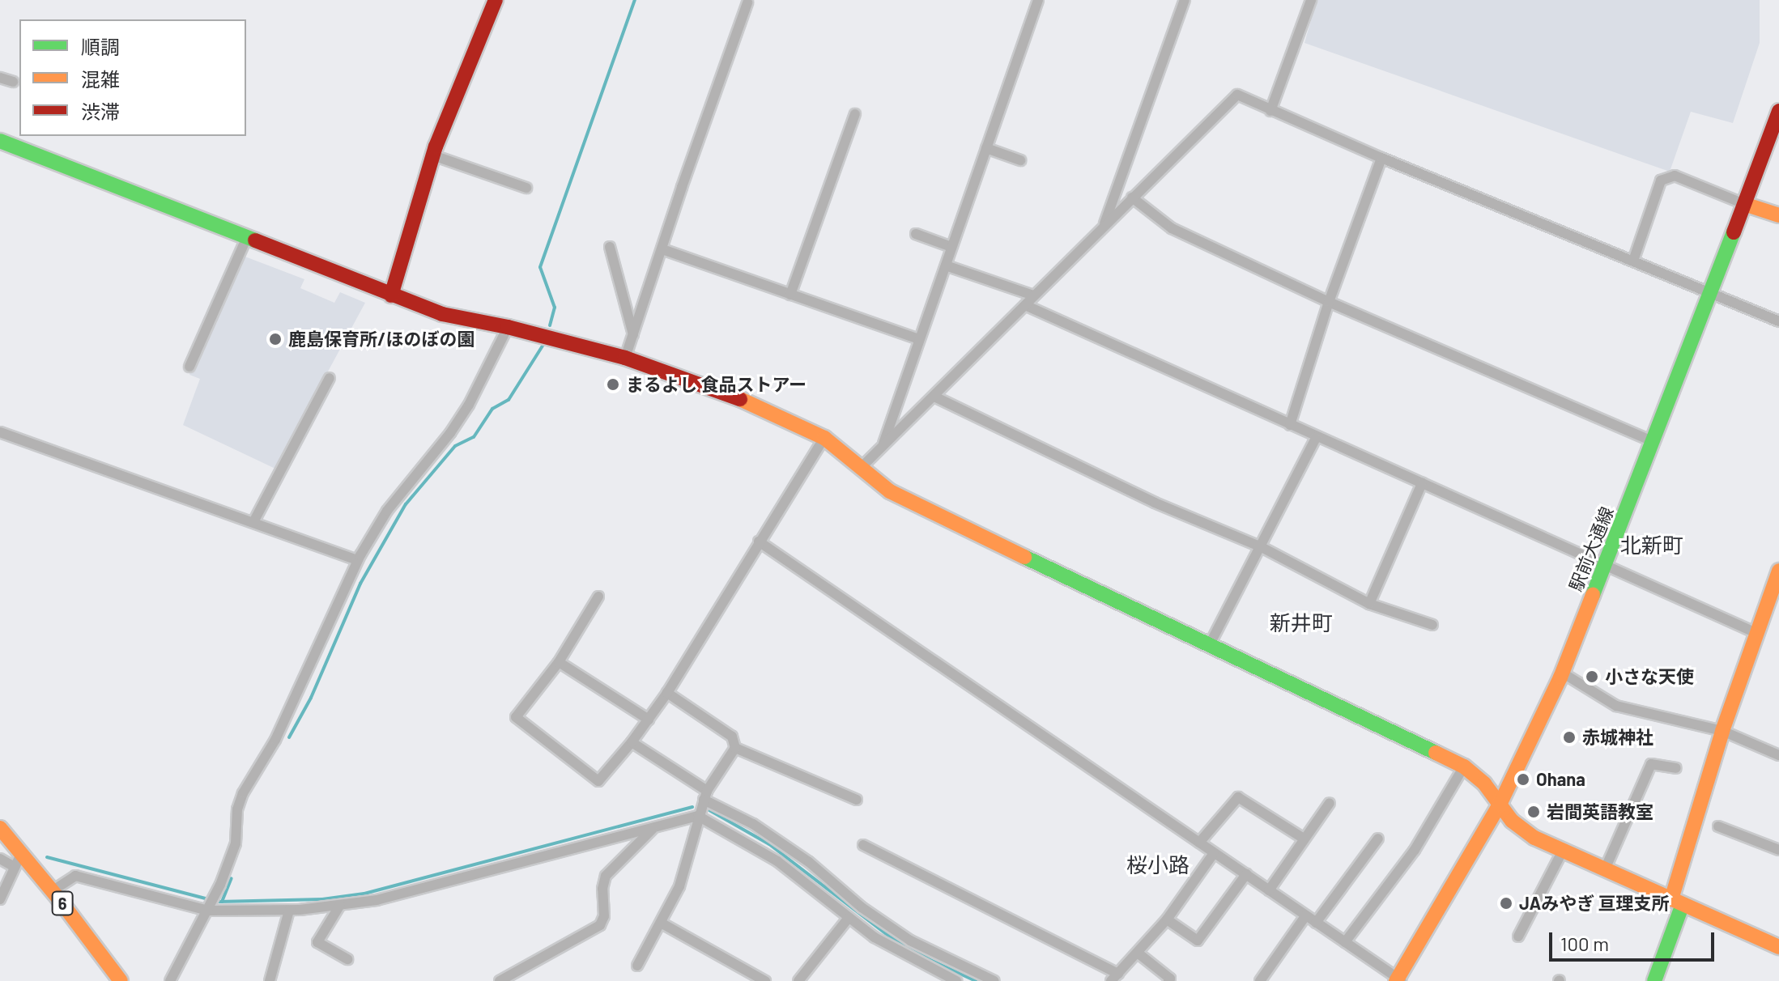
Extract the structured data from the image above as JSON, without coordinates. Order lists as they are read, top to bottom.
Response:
{
  "streets": {
    "main road": ["駅前大通線", "6"]
  },
  "districts": ["北新町", "新井町", "桜小路"],
  "places": [
    "鹿島保育所/ほのぼの園",
    "まるよし 食品ストアー",
    "小さな天使",
    "赤城神社",
    "Ohana",
    "岩間英語教室",
    "JAみやぎ 亘理支所"
  ],
  "legend": ["順調", "混雑", "渋滞"],
  "scale_bar": "100 m"
}
